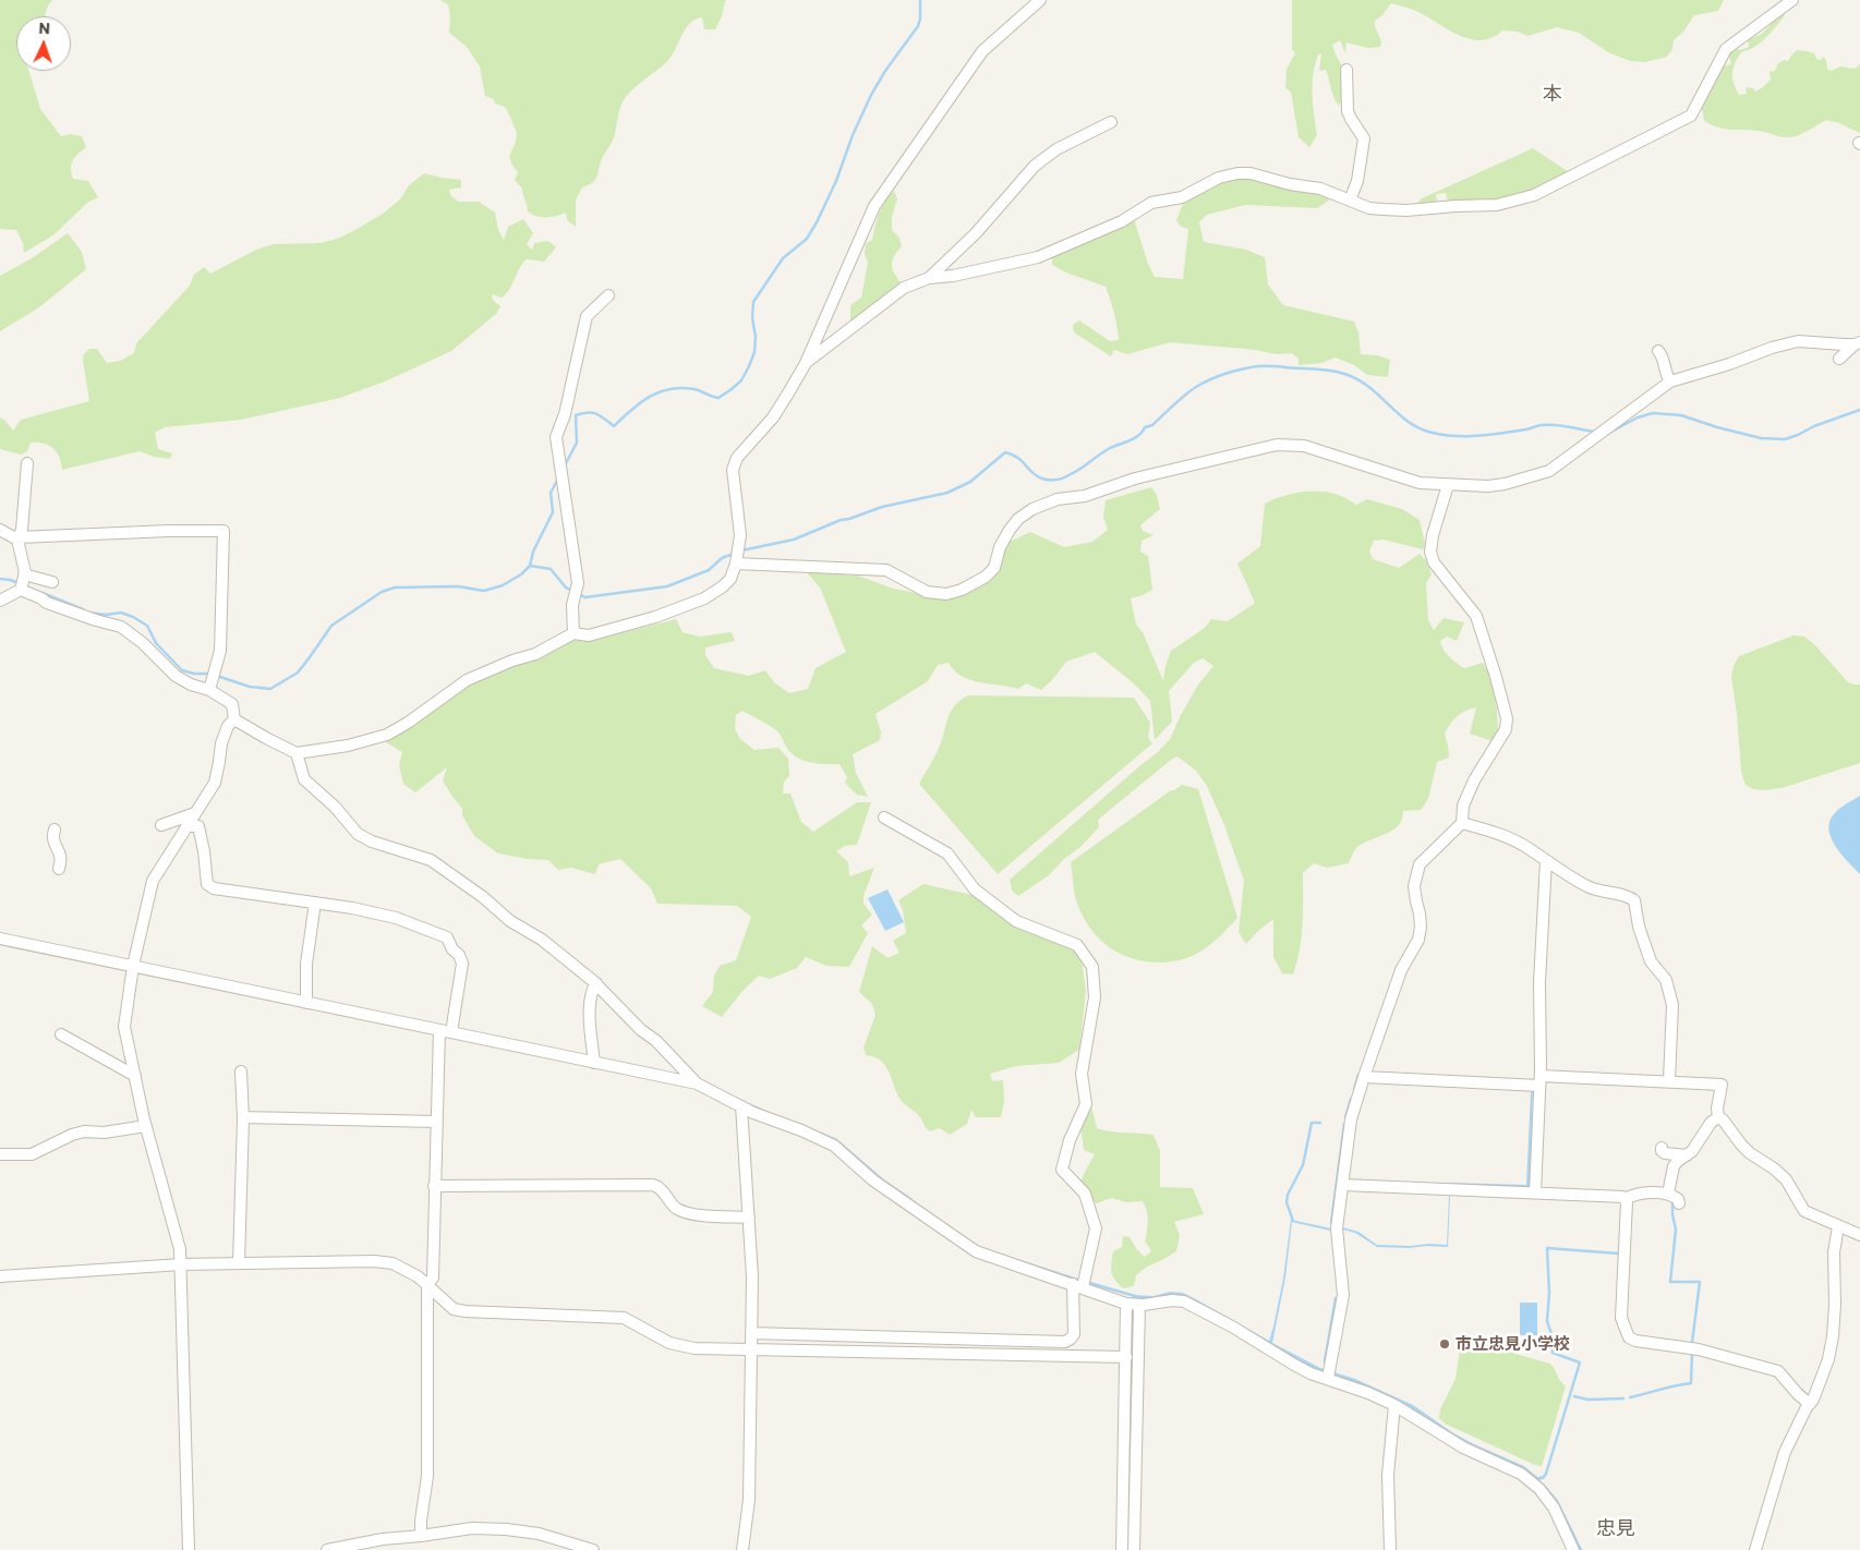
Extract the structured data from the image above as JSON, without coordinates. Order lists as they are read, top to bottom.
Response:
{
  "districts": ["本", "忠見"],
  "places": ["市立忠見小学校"],
  "north": "top"
}
